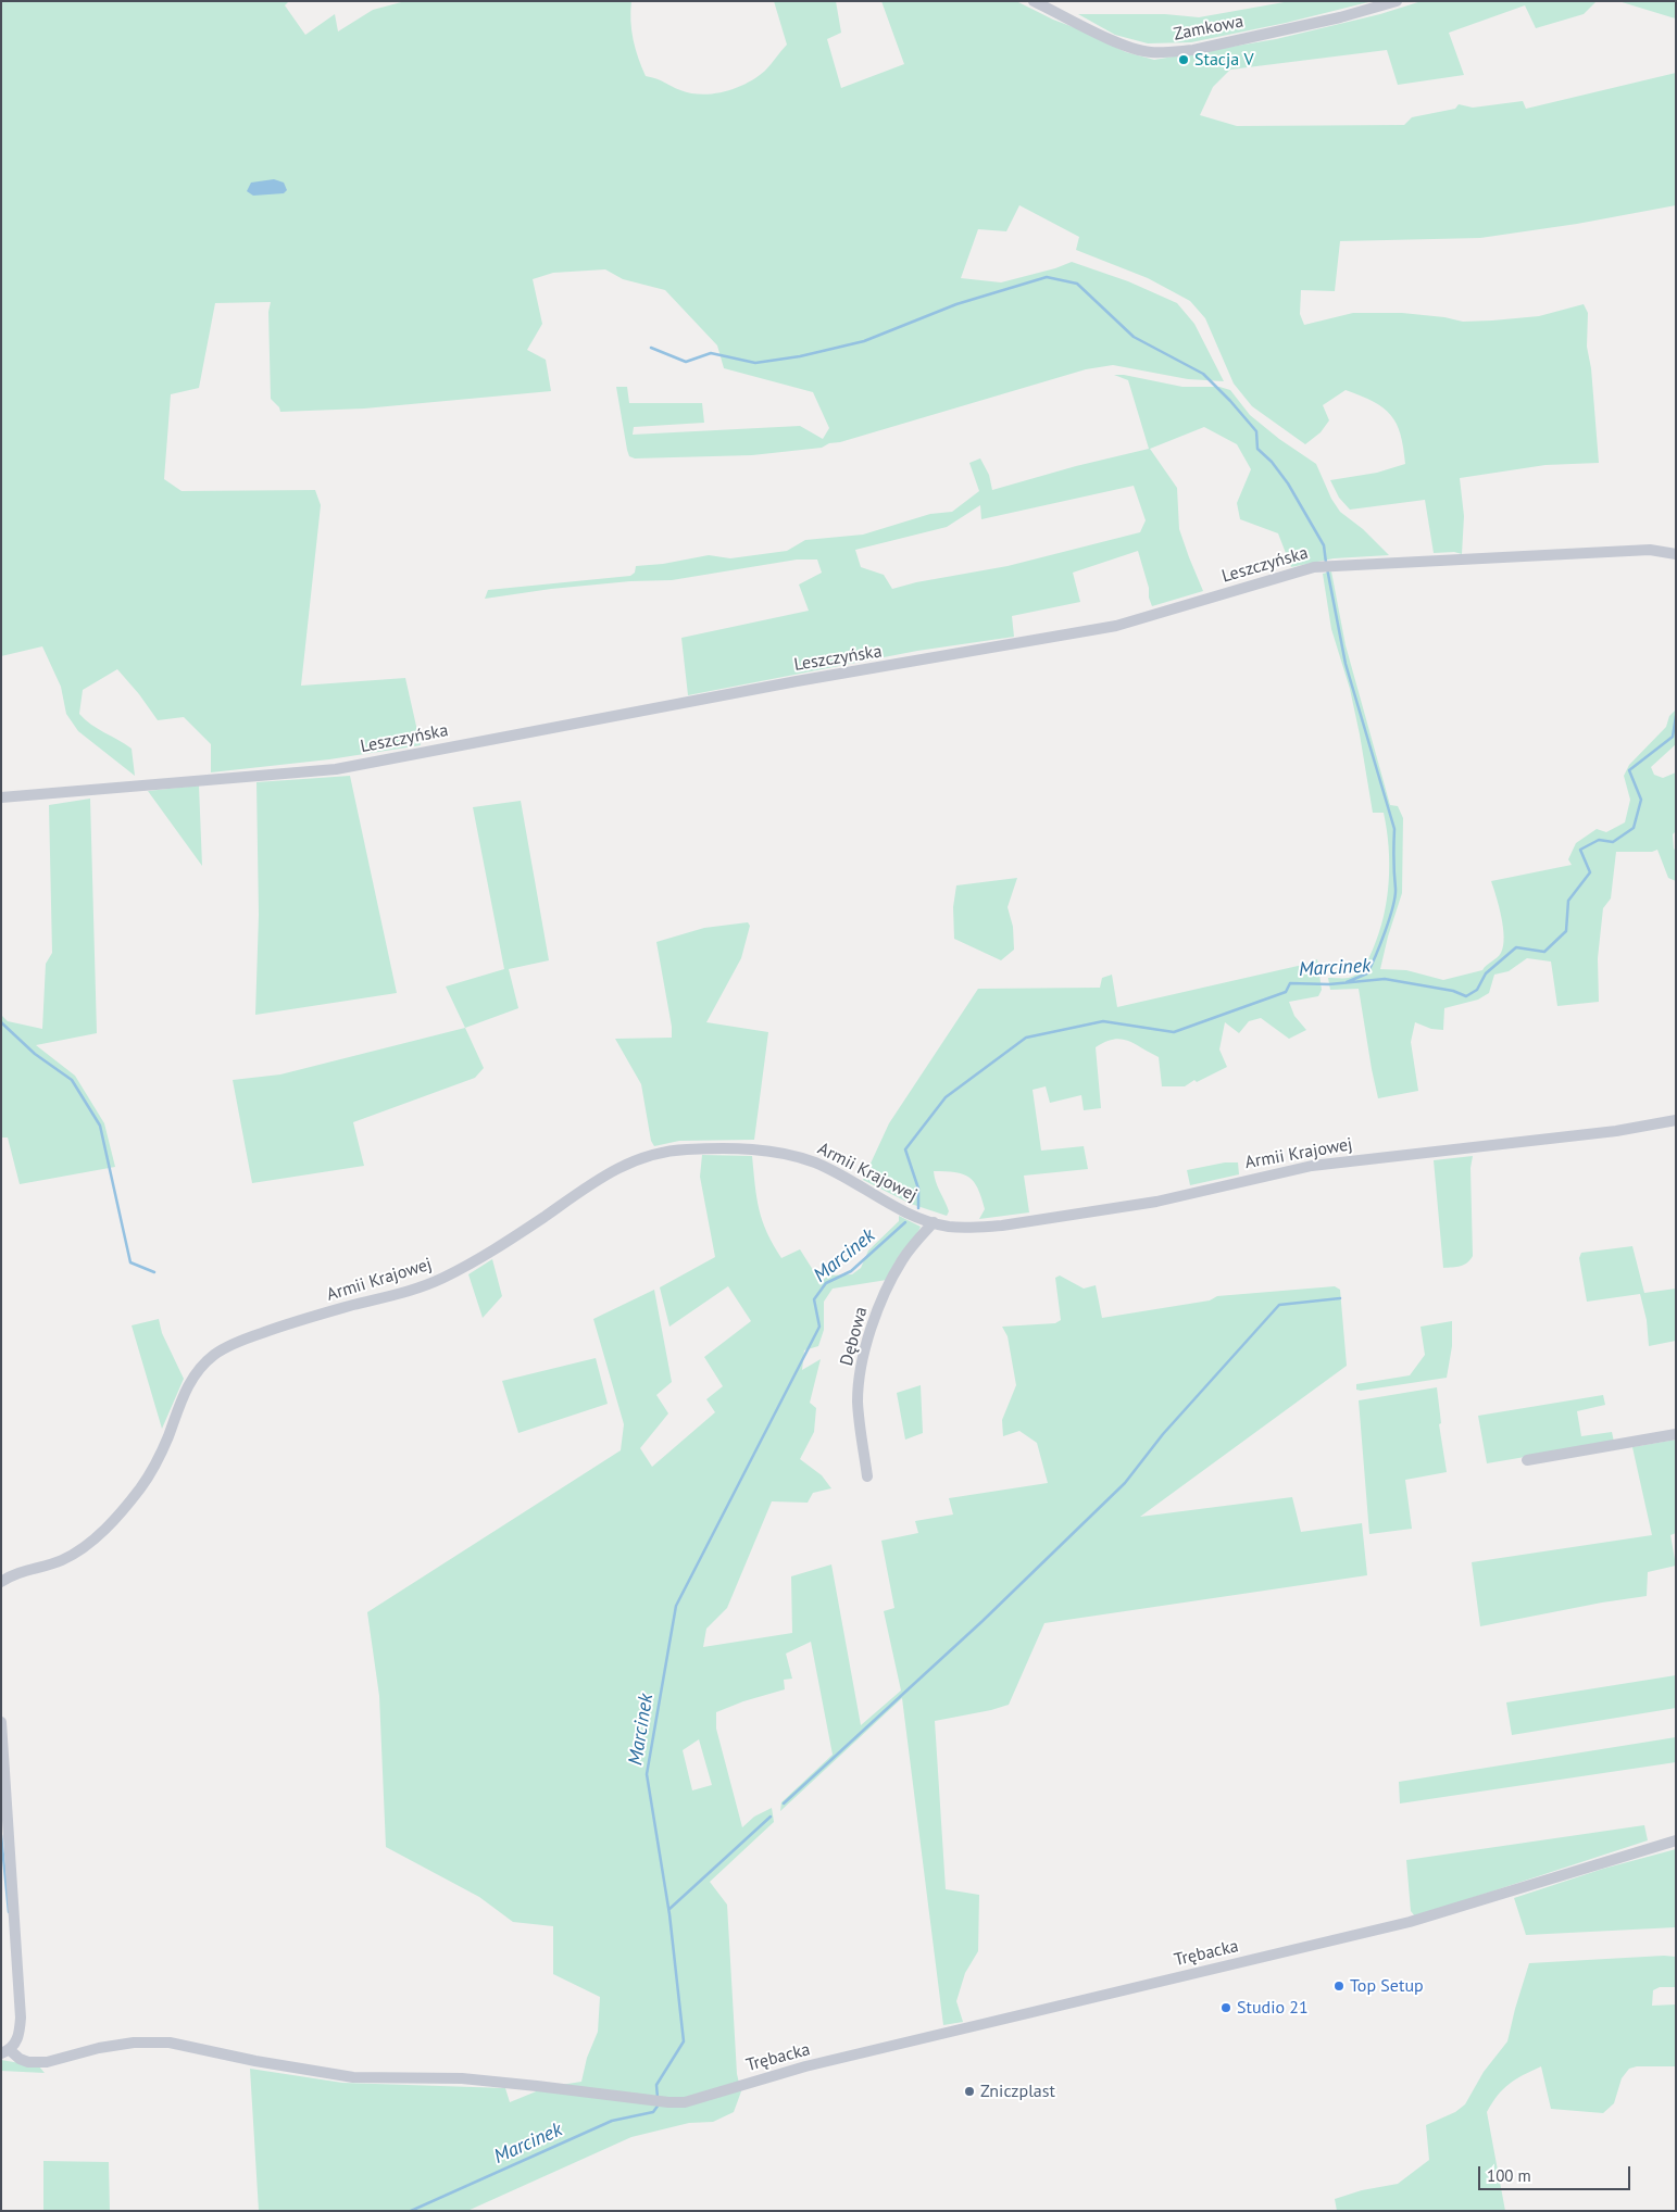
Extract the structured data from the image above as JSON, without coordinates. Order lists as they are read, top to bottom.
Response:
{
  "streets": {
    "street": [
      "Zamkowa",
      "Leszczyńska",
      "Armii Krajowej",
      "Dębowa",
      "Trębacka"
    ]
  },
  "crossings": [
    ["Armii Krajowej", "Dębowa"]
  ],
  "water": ["Marcinek"],
  "places": [
    "Stacja V",
    "Top Setup",
    "Studio 21",
    "Zniczplast"
  ],
  "scale_bar": "100 m"
}
